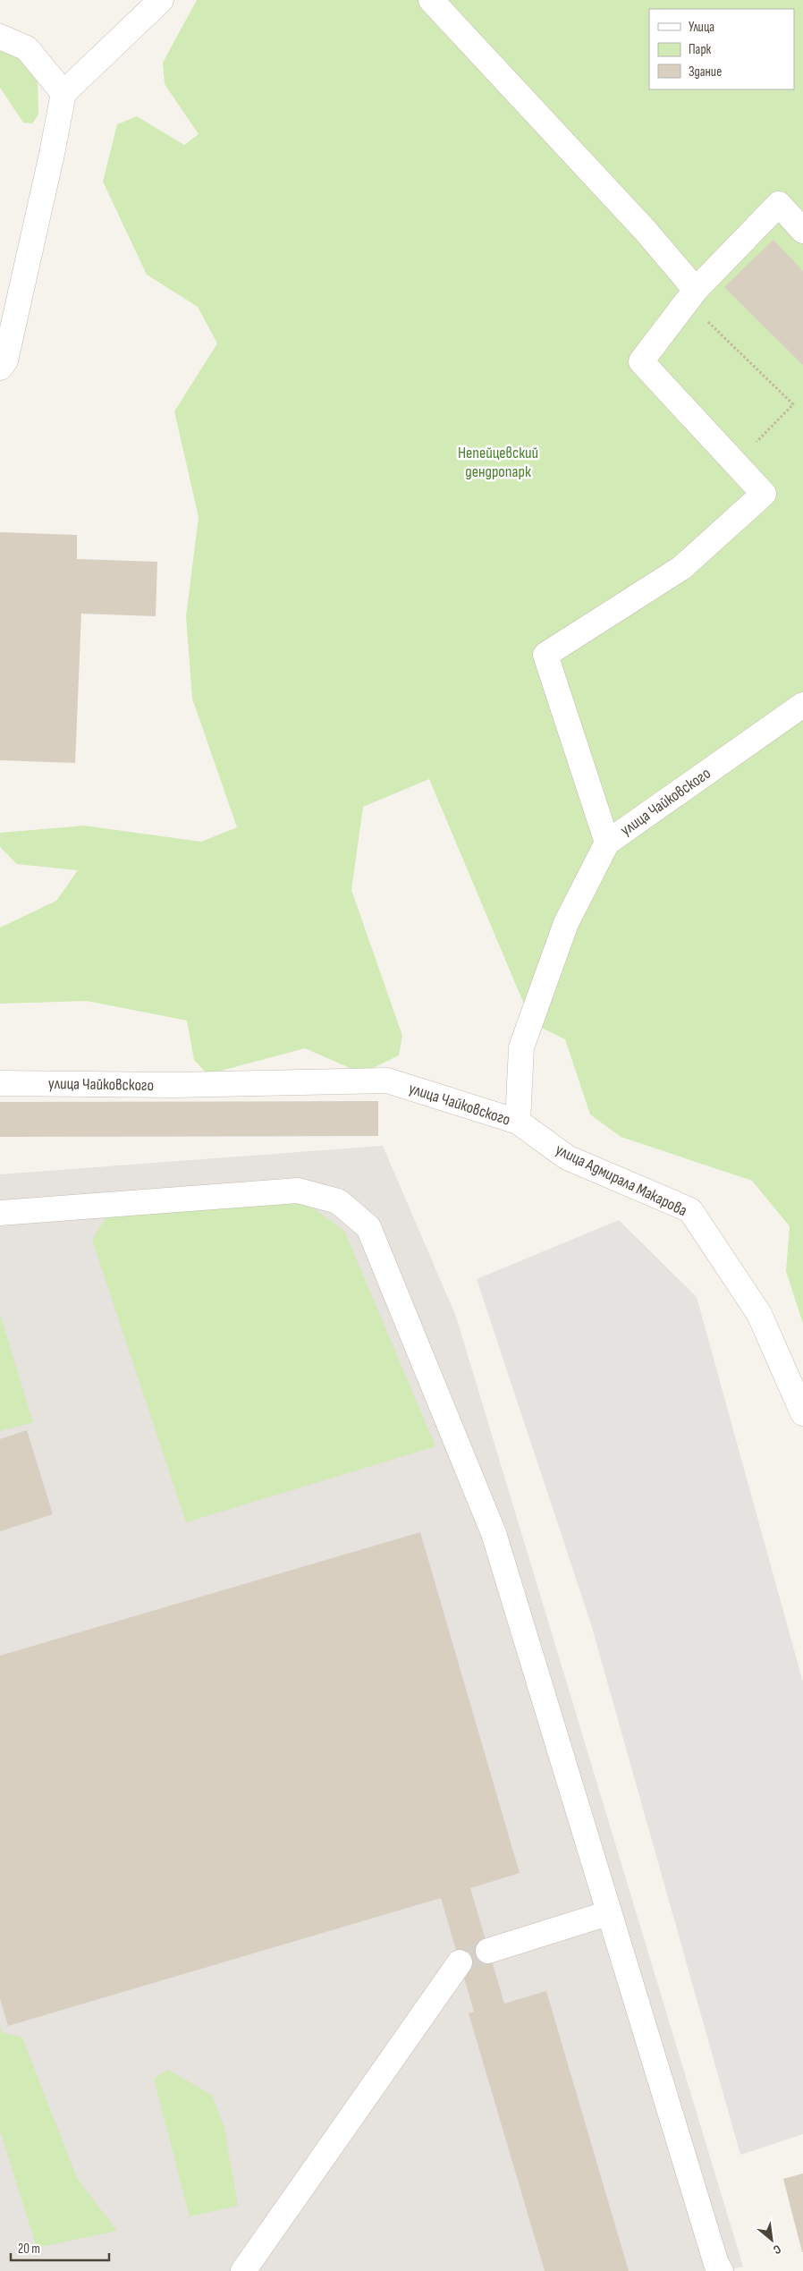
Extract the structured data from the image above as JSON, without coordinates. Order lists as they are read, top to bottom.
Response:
{
  "streets": {
    "street": ["улица Чайковского", "улица Адмирала Макарова"]
  },
  "crossings": [
    ["улица Чайковского", "улица Адмирала Макарова"]
  ],
  "parks": ["Непейцевский дендропарк"],
  "legend": ["Улица", "Парк", "Здание"],
  "scale_bar": "20 m",
  "north": "bottom right"
}
